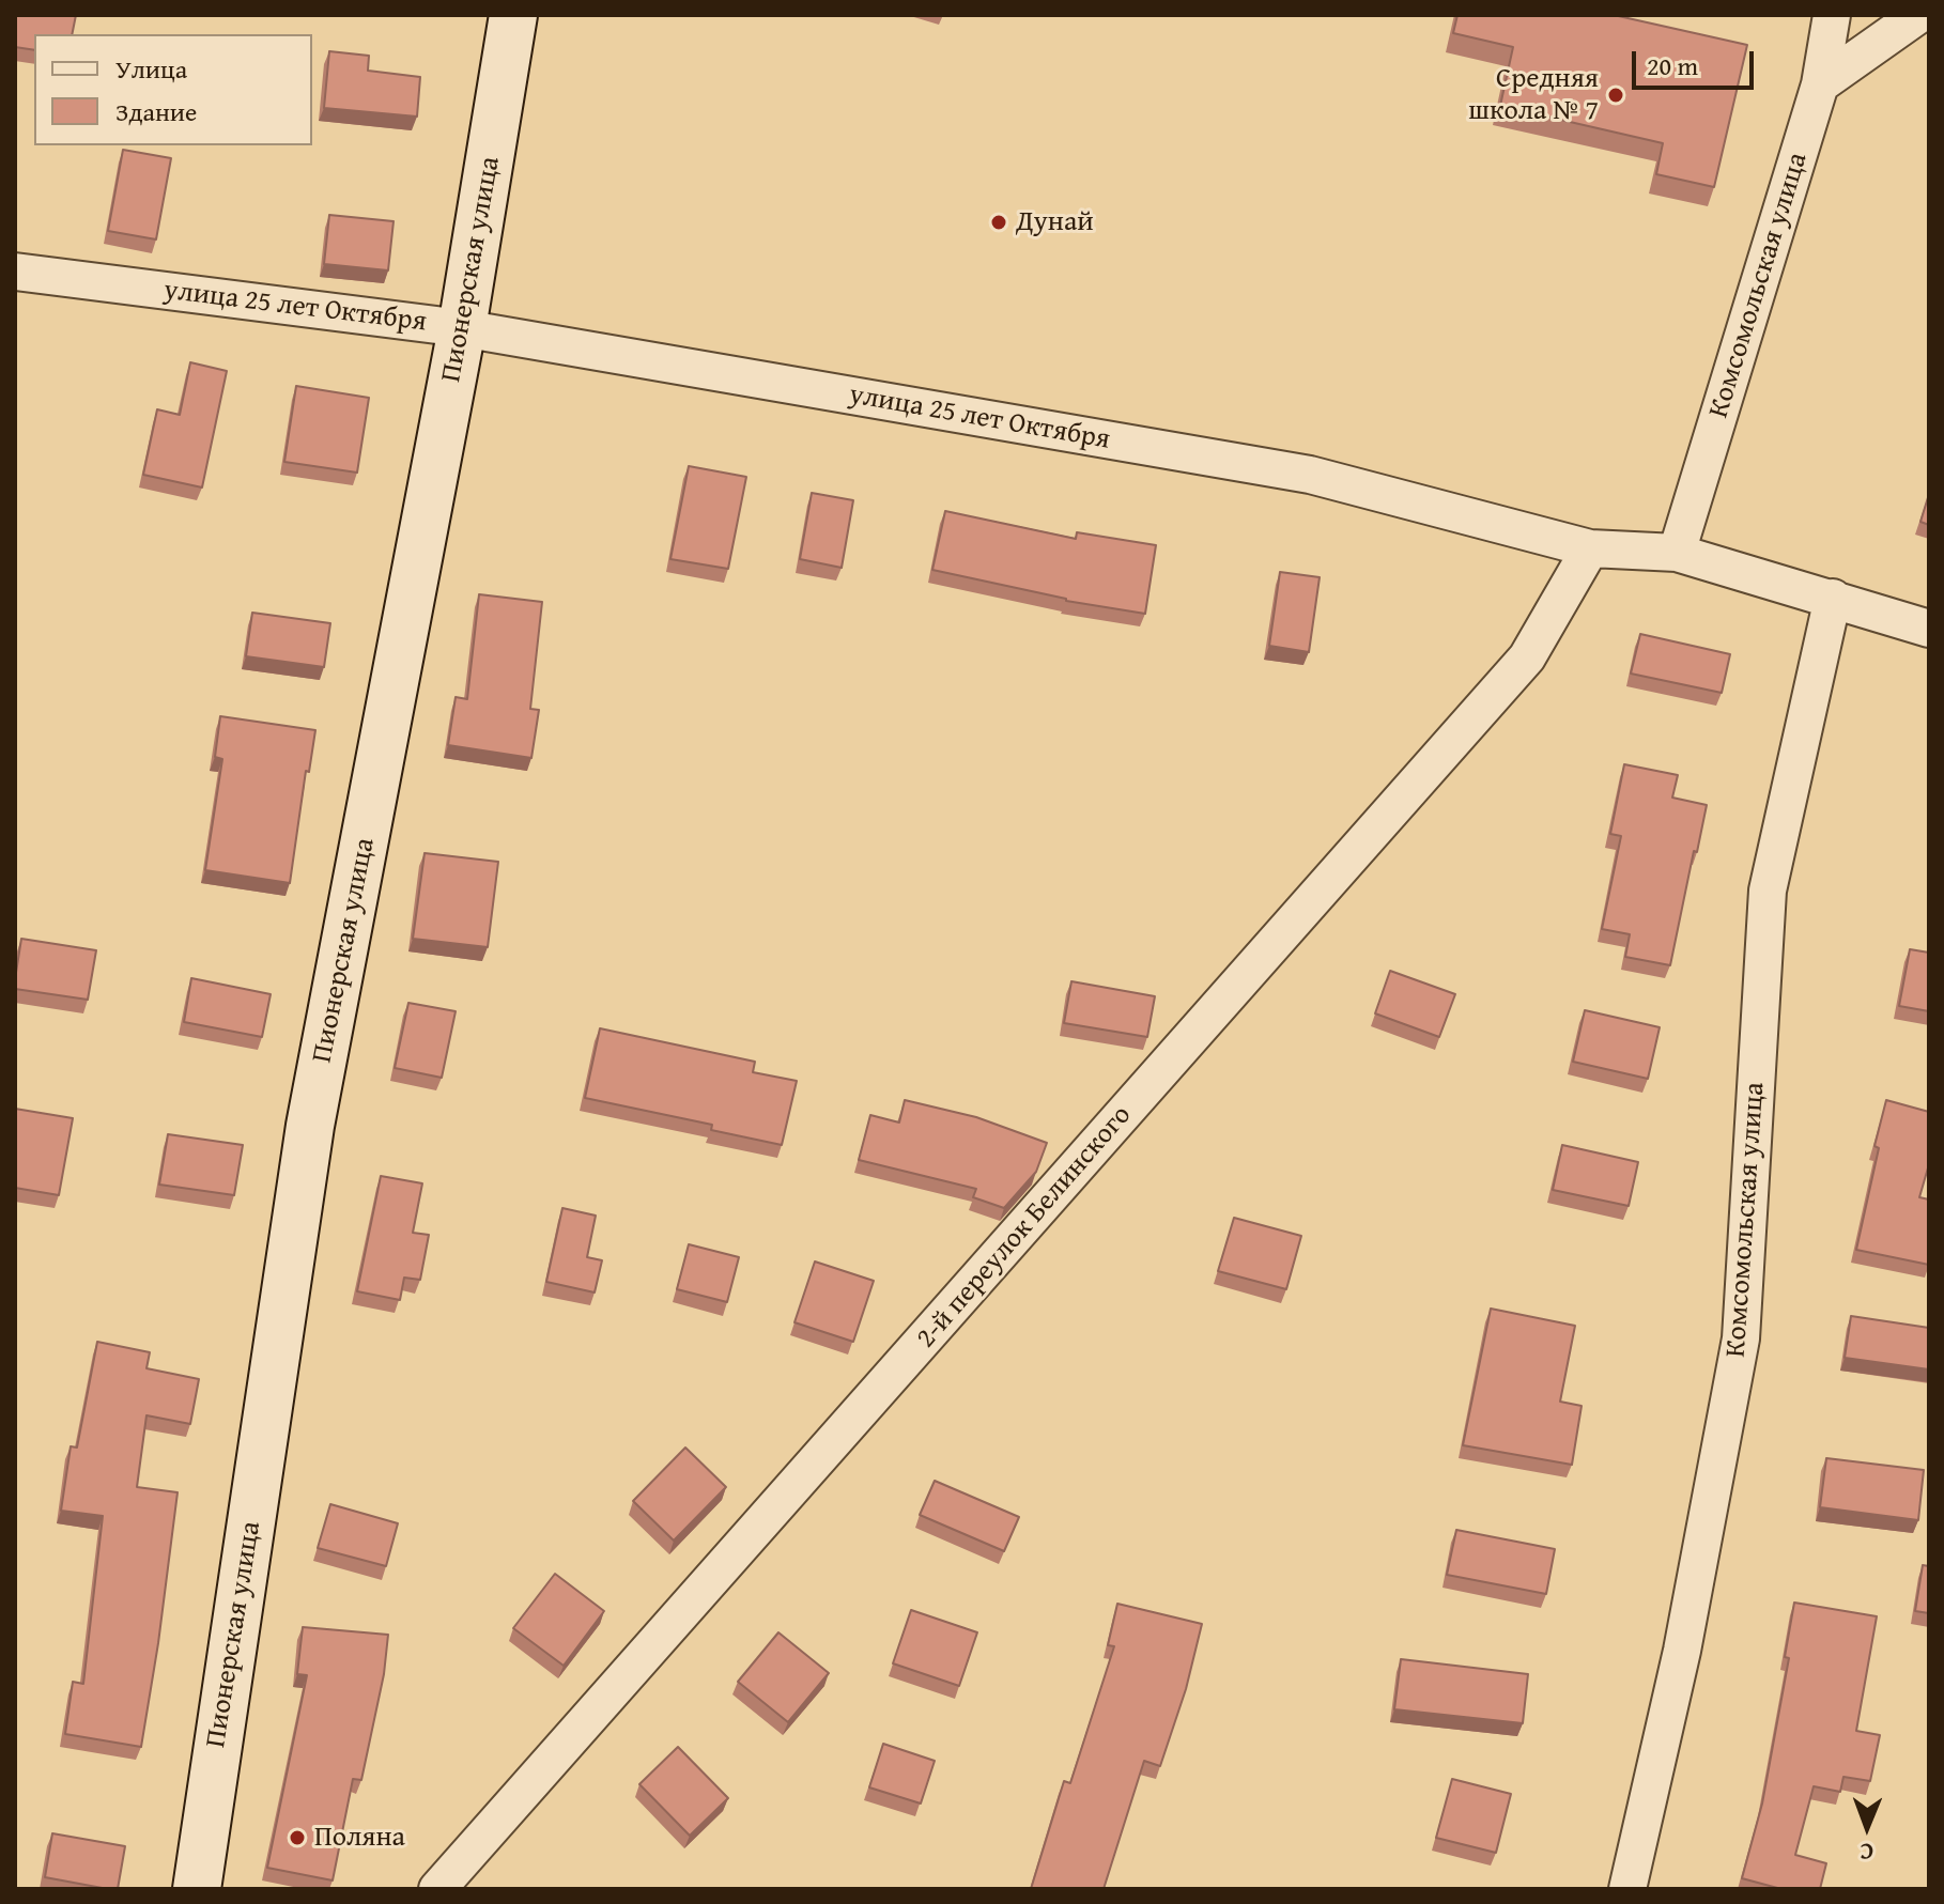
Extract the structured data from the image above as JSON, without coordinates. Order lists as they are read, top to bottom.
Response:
{
  "streets": {
    "street": [
      "Пионерская улица",
      "Комсомольская улица",
      "улица 25 лет Октября",
      "2-й переулок Белинского"
    ]
  },
  "crossings": [
    ["Пионерская улица", "улица 25 лет Октября"],
    ["Комсомольская улица", "улица 25 лет Октября"],
    ["улица 25 лет Октября", "2-й переулок Белинского"]
  ],
  "places": ["Средняя школа № 7", "Дунай", "Поляна"],
  "legend": ["Улица", "Здание"],
  "scale_bar": "20 m",
  "north": "bottom"
}
